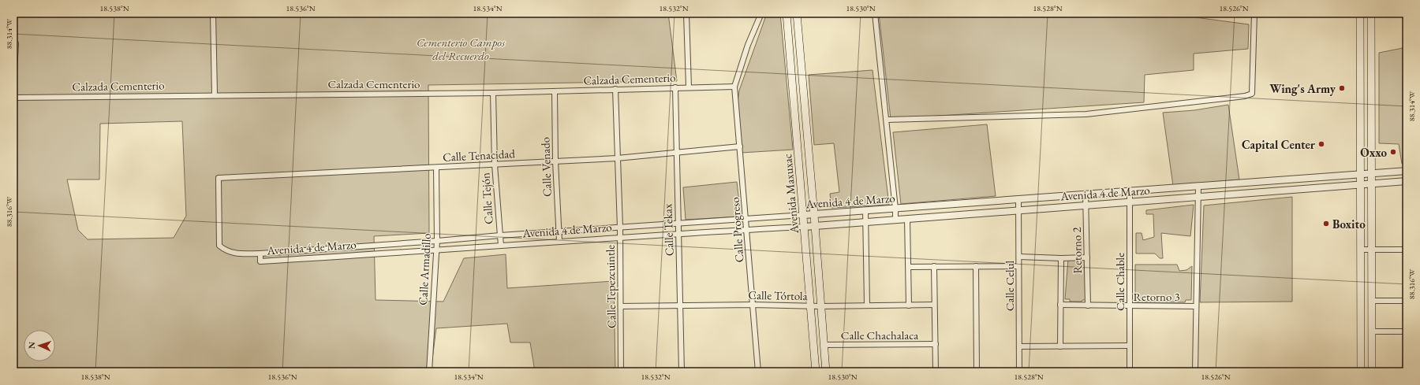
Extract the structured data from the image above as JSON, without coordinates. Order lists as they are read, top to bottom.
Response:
{
  "streets": {
    "main road": ["Avenida Maxuxac"],
    "street": [
      "Calzada Cementerio",
      "Calle Tenacidad",
      "Calle Venado",
      "Avenida 4 de Marzo",
      "Calle Tejón",
      "Calle Tekax",
      "Calle Progreso",
      "Retorno 2",
      "Calle Armadillo",
      "Calle Chable",
      "Calle Celul",
      "Calle Tepezcuintle",
      "Calle Tórtola",
      "Retorno 3",
      "Calle Chachalaca"
    ]
  },
  "crossings": [
    ["Calzada Cementerio", "Calle Venado"],
    ["Calzada Cementerio", "Calle Tejón"],
    ["Calzada Cementerio", "Calle Tekax"],
    ["Calzada Cementerio", "Calle Progreso"],
    ["Calzada Cementerio", "Calle Tepezcuintle"],
    ["Calle Tenacidad", "Calle Venado"],
    ["Calle Tenacidad", "Avenida 4 de Marzo"],
    ["Calle Tenacidad", "Calle Tejón"],
    ["Calle Tenacidad", "Calle Tekax"],
    ["Calle Tenacidad", "Calle Progreso"],
    ["Calle Tenacidad", "Calle Armadillo"],
    ["Calle Tenacidad", "Calle Tepezcuintle"],
    ["Calle Venado", "Avenida 4 de Marzo"],
    ["Avenida 4 de Marzo", "Avenida Maxuxac"],
    ["Avenida 4 de Marzo", "Calle Tejón"],
    ["Avenida 4 de Marzo", "Calle Tekax"],
    ["Avenida 4 de Marzo", "Calle Progreso"],
    ["Avenida 4 de Marzo", "Retorno 2"],
    ["Avenida 4 de Marzo", "Calle Armadillo"],
    ["Avenida 4 de Marzo", "Calle Chable"],
    ["Avenida 4 de Marzo", "Calle Celul"],
    ["Avenida 4 de Marzo", "Calle Tepezcuintle"],
    ["Avenida 4 de Marzo", "Retorno 3"],
    ["Avenida Maxuxac", "Calle Tórtola"],
    ["Avenida Maxuxac", "Calle Chachalaca"],
    ["Calle Tekax", "Calle Tórtola"],
    ["Calle Progreso", "Calle Tórtola"],
    ["Retorno 2", "Retorno 3"],
    ["Calle Chable", "Retorno 3"],
    ["Calle Tepezcuintle", "Calle Tórtola"]
  ],
  "parks": ["Cementerio Campos del Recuerdo"],
  "places": [
    "Wing's Army",
    "Capital Center",
    "Oxxo",
    "Boxito"
  ],
  "north": "left",
  "coordinates": [
    "18.538°N",
    "18.536°N",
    "18.534°N",
    "18.532°N",
    "18.530°N",
    "18.528°N",
    "18.526°N",
    "88.314°W",
    "88.316°W"
  ]
}
